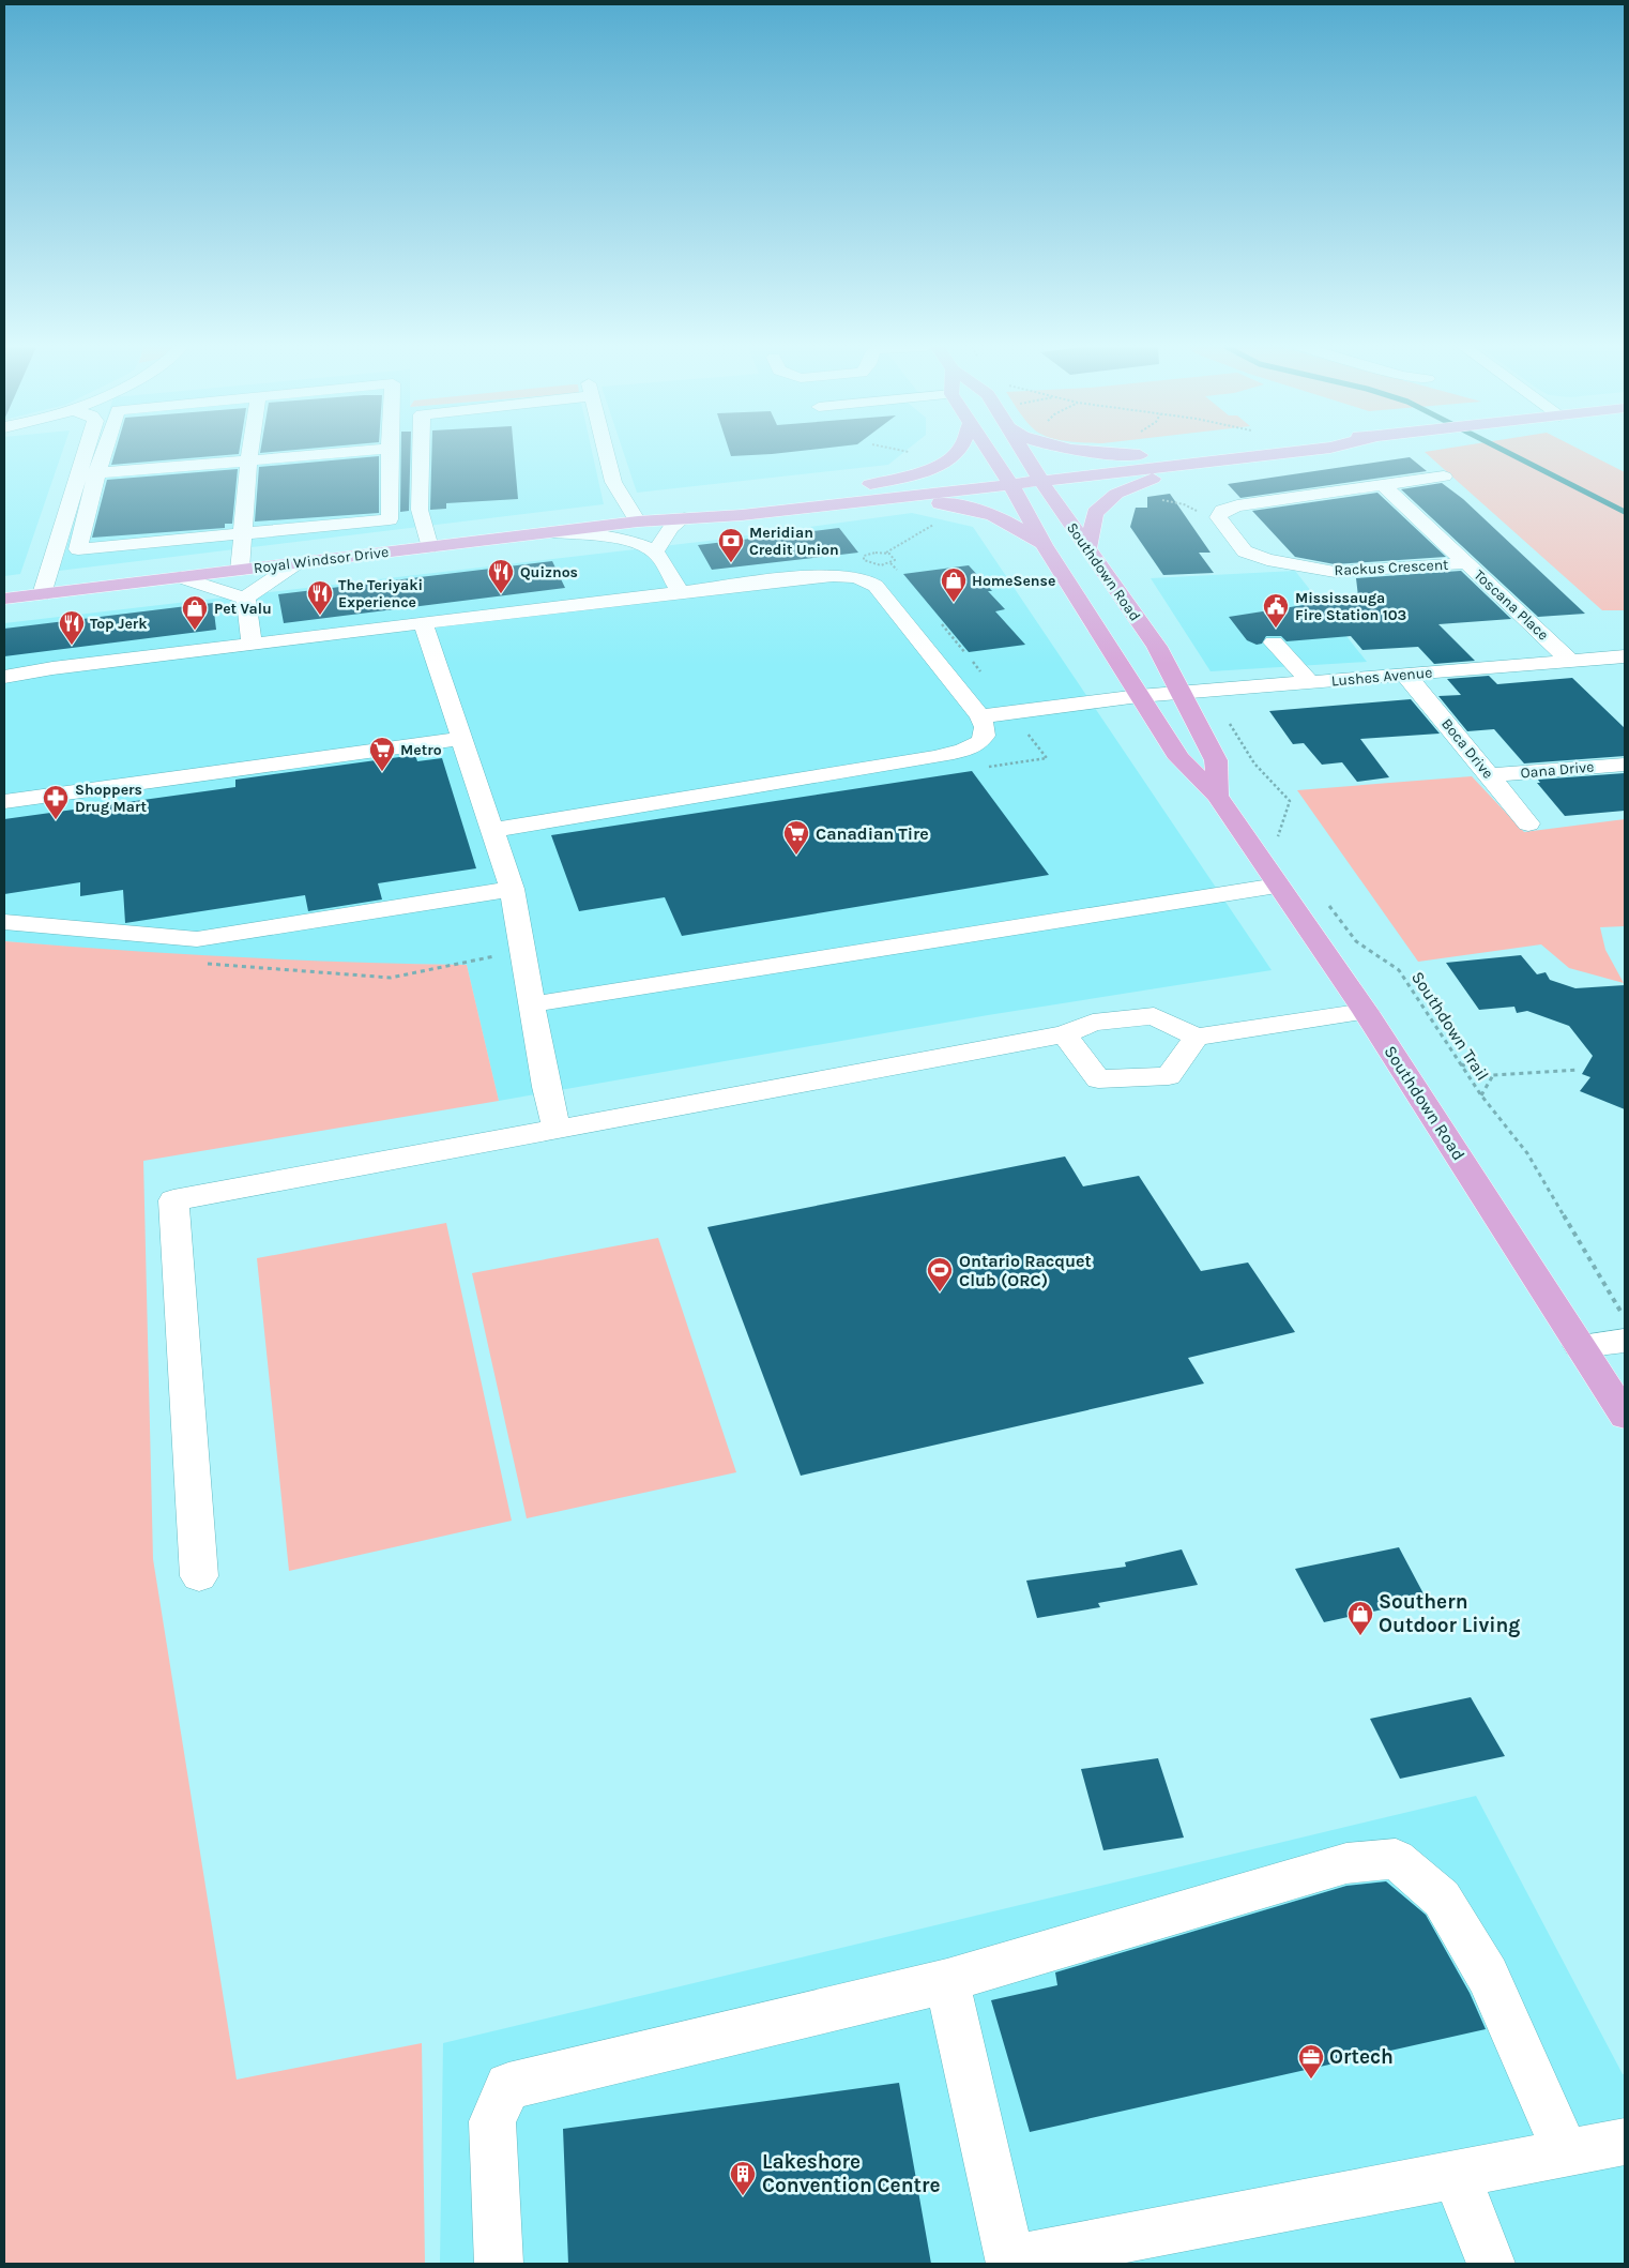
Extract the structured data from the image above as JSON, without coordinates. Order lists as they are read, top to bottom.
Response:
{
  "streets": {
    "main road": ["Royal Windsor Drive", "Southdown Road"],
    "street": [
      "Rackus Crescent",
      "Toscana Place",
      "Lushes Avenue",
      "Boca Drive",
      "Oana Drive"
    ],
    "path": ["Southdown Trail"]
  },
  "crossings": [
    ["Royal Windsor Drive", "Southdown Road"],
    ["Rackus Crescent", "Toscana Place"],
    ["Southdown Road", "Lushes Avenue"],
    ["Toscana Place", "Lushes Avenue"],
    ["Lushes Avenue", "Boca Drive"],
    ["Boca Drive", "Oana Drive"]
  ],
  "places": {
    "bank": ["Meridian Credit Union"],
    "restaurant": ["Quiznos", "The Teriyaki Experience", "Top Jerk"],
    "shop": ["HomeSense", "Pet Valu", "Southern Outdoor Living"],
    "public building": ["Mississauga Fire Station 103"],
    "supermarket": ["Metro", "Canadian Tire"],
    "pharmacy": ["Shoppers Drug Mart"],
    "sports": ["Ontario Racquet Club (ORC)"],
    "office": ["Ortech"],
    "building": ["Lakeshore Convention Centre"]
  }
}
